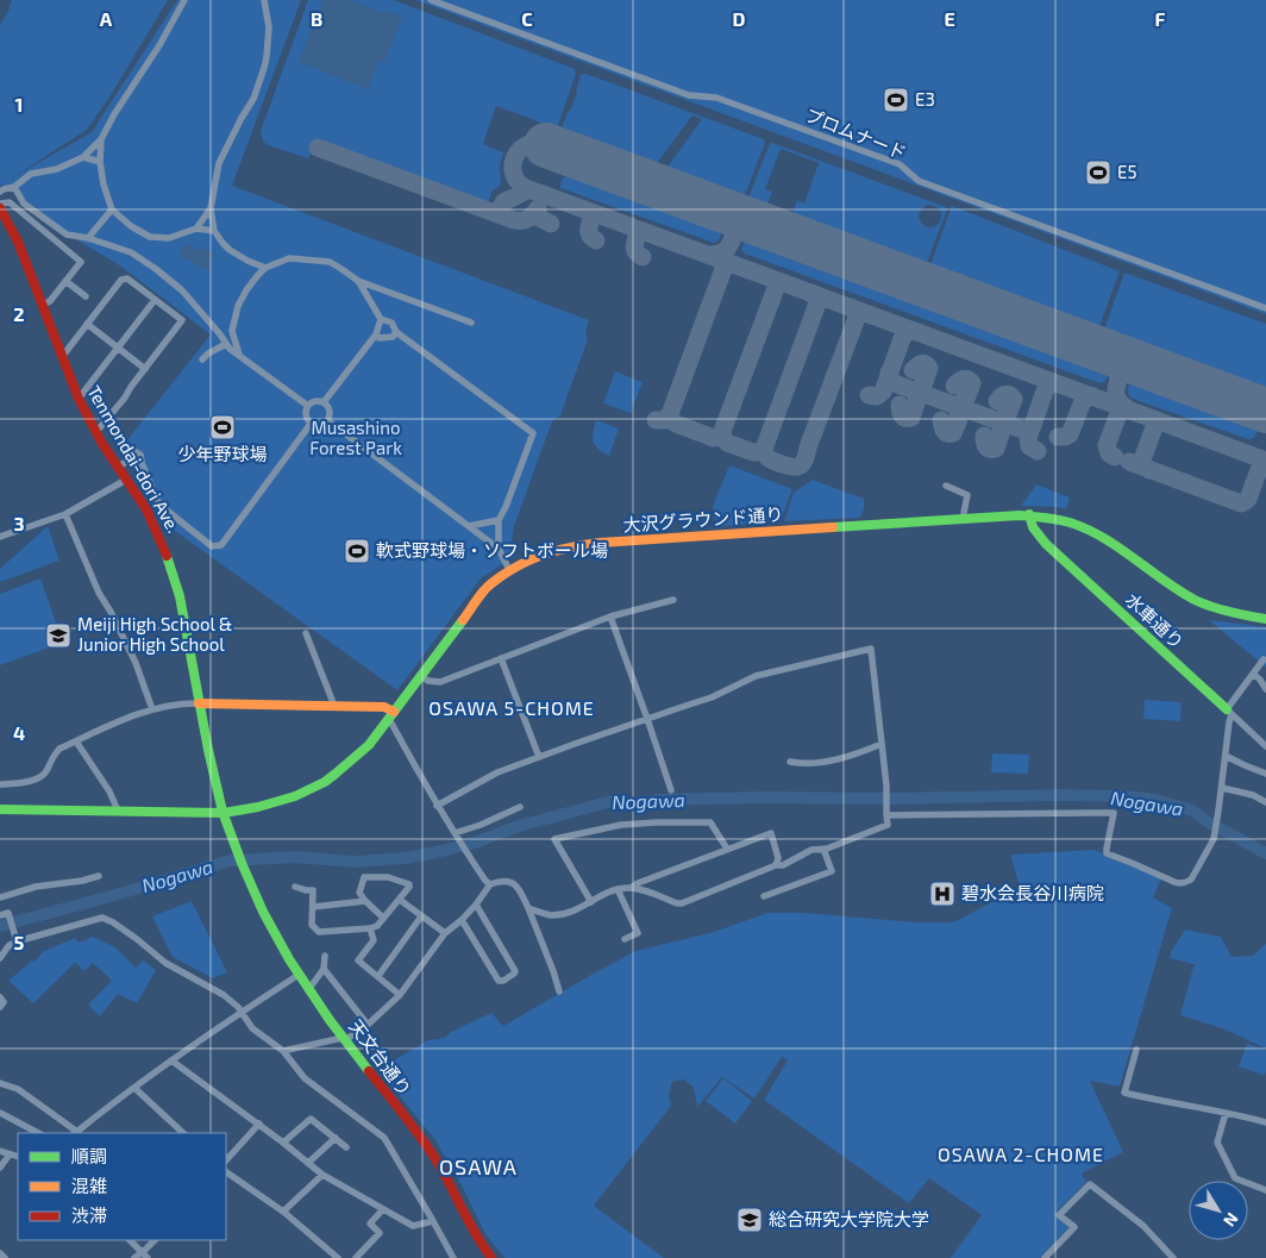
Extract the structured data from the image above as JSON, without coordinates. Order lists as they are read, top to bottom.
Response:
{
  "streets": {
    "street": [
      "プロムナード",
      "Tenmondai-dori Ave.",
      "大沢グラウンド通り",
      "水車通り",
      "天文台通り"
    ]
  },
  "crossings": [
    ["Tenmondai-dori Ave.", "大沢グラウンド通り"],
    ["Tenmondai-dori Ave.", "天文台通り"],
    ["大沢グラウンド通り", "水車通り"],
    ["大沢グラウンド通り", "天文台通り"]
  ],
  "districts": ["OSAWA 5-CHOME", "OSAWA 2-CHOME", "OSAWA"],
  "water": ["Nogawa"],
  "parks": ["Musashino Forest Park"],
  "places": {
    "sports": [
      "E3",
      "E5",
      "少年野球場",
      "軟式野球場・ソフトボール場"
    ],
    "school or university": ["Meiji High School & Junior High School", "総合研究大学院大学"],
    "hospital": ["碧水会長谷川病院"]
  },
  "legend": ["順調", "混雑", "渋滞"],
  "north": "bottom right",
  "grid": {
    "columns": [
      "A",
      "B",
      "C",
      "D",
      "E",
      "F"
    ],
    "rows": [
      "1",
      "2",
      "3",
      "4",
      "5"
    ]
  }
}
